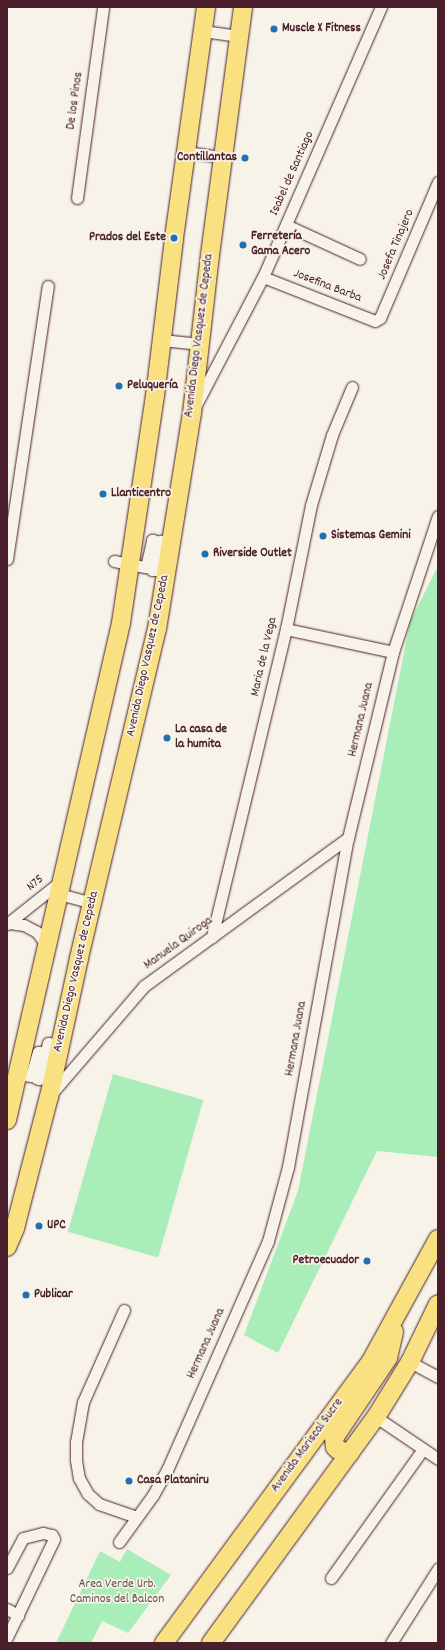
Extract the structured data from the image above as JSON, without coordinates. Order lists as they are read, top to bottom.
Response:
{
  "streets": {
    "main road": ["Avenida Diego Vasquez de Cepeda", "Avenida Mariscal Sucre"],
    "street": [
      "De los Pinos",
      "Isabel de Santiago",
      "Josefa Tinajero",
      "Josefina Barba",
      "Maria de la Vega",
      "Hermana Juana",
      "N75",
      "Manuela Quiroga"
    ]
  },
  "crossings": [
    ["Isabel de Santiago", "Josefina Barba"],
    ["Isabel de Santiago", "Avenida Diego Vasquez de Cepeda"],
    ["Josefa Tinajero", "Josefina Barba"],
    ["Avenida Diego Vasquez de Cepeda", "Manuela Quiroga"],
    ["Maria de la Vega", "Manuela Quiroga"],
    ["Hermana Juana", "Manuela Quiroga"]
  ],
  "parks": ["Area Verde Urb. Caminos del Balcon"],
  "places": [
    "Muscle X Fitness",
    "Contillantas",
    "Prados del Este",
    "Ferretería Gama Acero",
    "Peluquería",
    "Llanticentro",
    "Sistemas Gemini",
    "Riverside Outlet",
    "La casa de la humita",
    "UPC",
    "Petroecuador",
    "Publicar",
    "Casa Plataniru"
  ]
}
